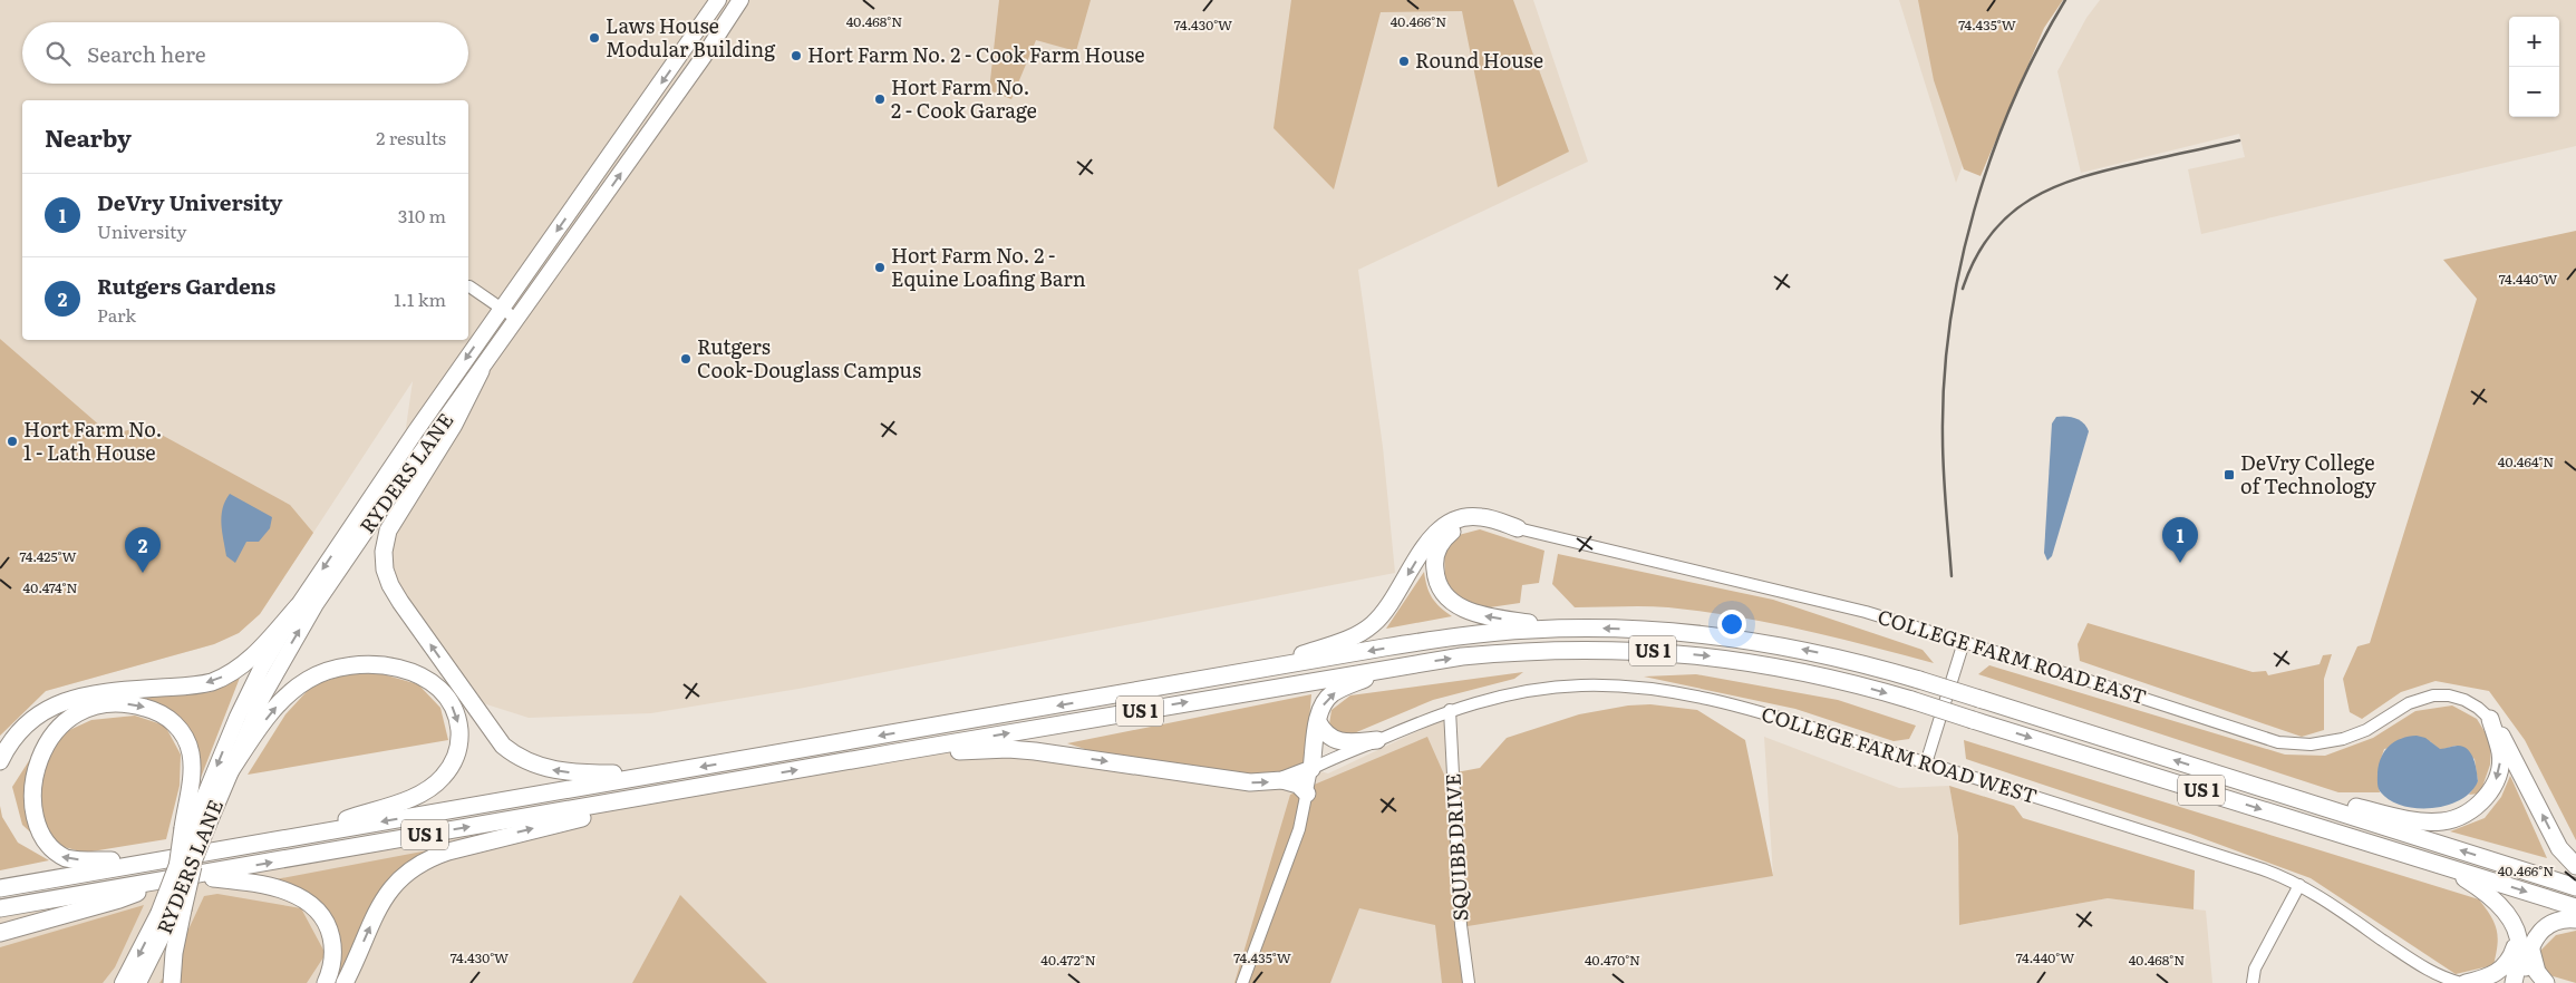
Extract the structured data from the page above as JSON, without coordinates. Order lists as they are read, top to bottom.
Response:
{
  "streets": {
    "highway": ["US 1"],
    "main road": ["RYDERS LANE"],
    "street": ["COLLEGE FARM ROAD EAST", "COLLEGE FARM ROAD WEST", "SQUIBB DRIVE"]
  },
  "crossings": [
    ["RYDERS LANE", "US 1"],
    ["COLLEGE FARM ROAD WEST", "SQUIBB DRIVE"]
  ],
  "places": {
    "other": [
      "Laws House Modular Building",
      "Hort Farm No. 2 - Cook Farm House",
      "Round House",
      "Hort Farm No. 2 - Cook Garage",
      "Hort Farm No. 2 - Equine Loafing Barn",
      "Rutgers Cook-Douglass Campus",
      "Hort Farm No. 1 - Lath House"
    ],
    "transit": ["DeVry College of Technology"]
  },
  "page": {
    "map_buttons": ["+", "−"],
    "search": "Search here",
    "heading": ["Nearby", "2 results"],
    "list": [
      {
        "mark": "1",
        "name": "DeVry University",
        "note": "University",
        "value": "310 m"
      },
      {
        "mark": "2",
        "name": "Rutgers Gardens",
        "note": "Park",
        "value": "1.1 km"
      }
    ],
    "pins": ["1", "2"]
  },
  "coordinates": [
    "40.468°N",
    "40.466°N",
    "74.430°W",
    "74.435°W",
    "74.440°W",
    "40.464°N",
    "74.425°W",
    "40.474°N",
    "40.472°N",
    "40.470°N"
  ]
}
